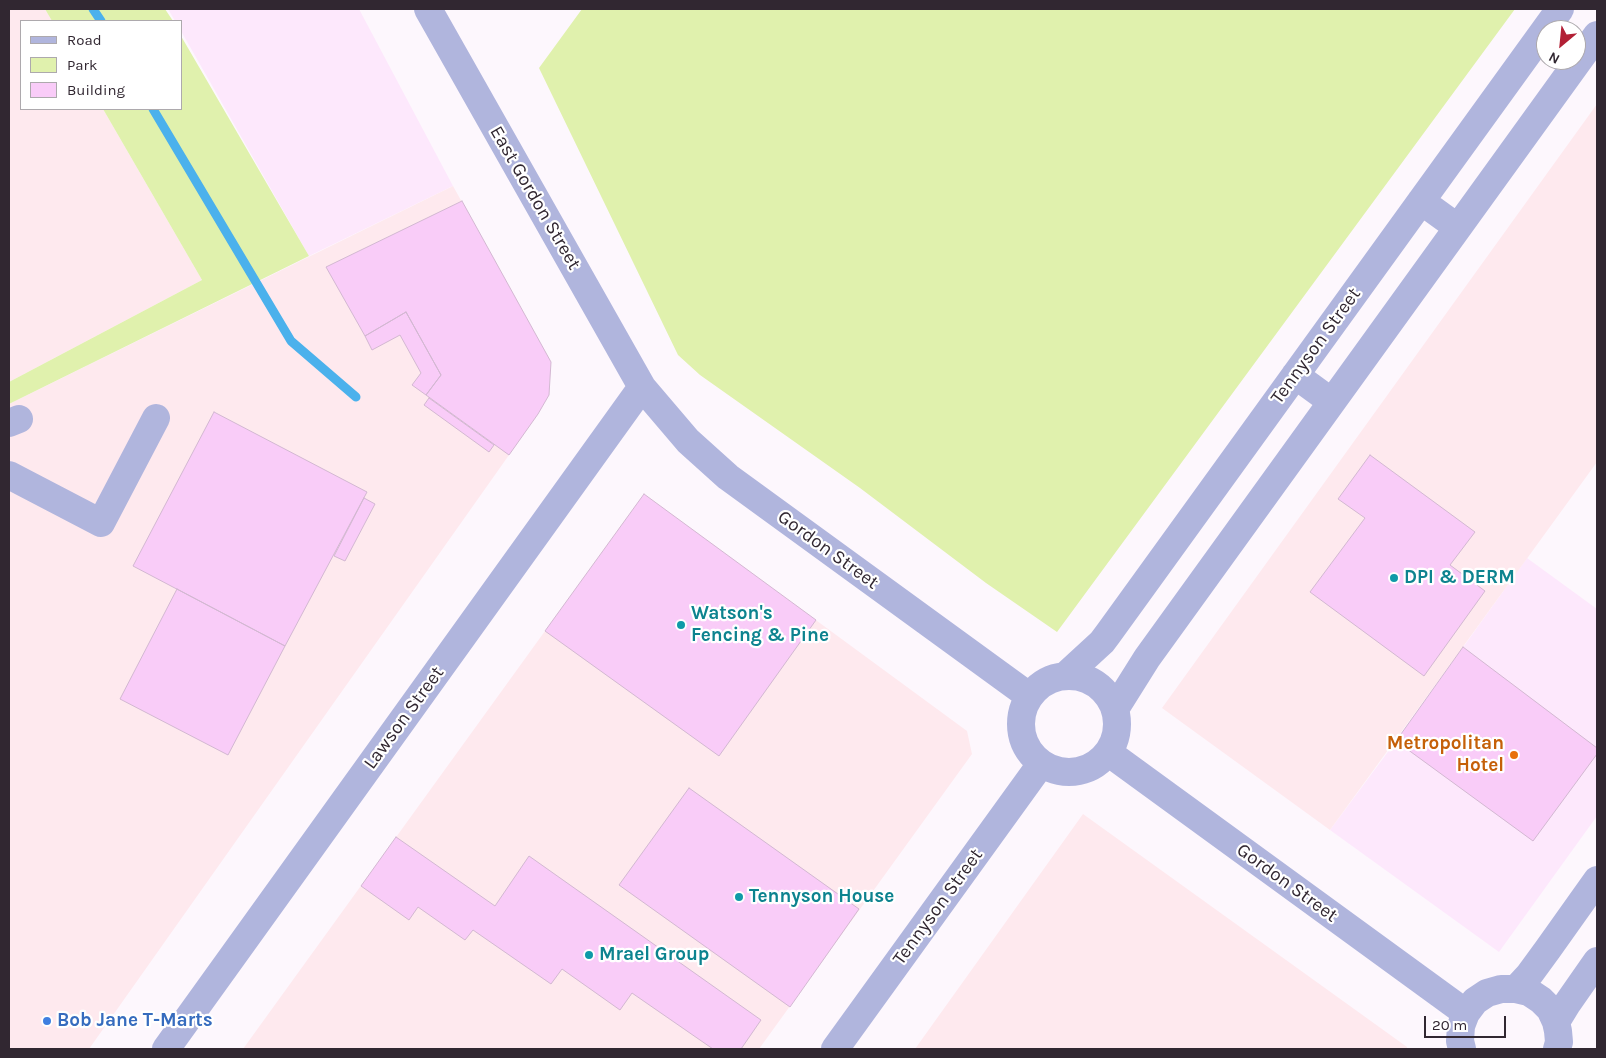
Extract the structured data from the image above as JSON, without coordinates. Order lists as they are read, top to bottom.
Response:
{
  "streets": {
    "street": [
      "East Gordon Street",
      "Tennyson Street",
      "Gordon Street",
      "Lawson Street"
    ]
  },
  "crossings": [
    ["East Gordon Street", "Gordon Street"],
    ["East Gordon Street", "Lawson Street"],
    ["Tennyson Street", "Gordon Street"],
    ["Gordon Street", "Lawson Street"]
  ],
  "places": [
    "DPI & DERM",
    "Watson's Fencing & Pine",
    "Metropolitan Hotel",
    "Tennyson House",
    "Mrael Group",
    "Bob Jane T-Marts"
  ],
  "legend": ["Road", "Park", "Building"],
  "scale_bar": "20 m",
  "north": "bottom left"
}
